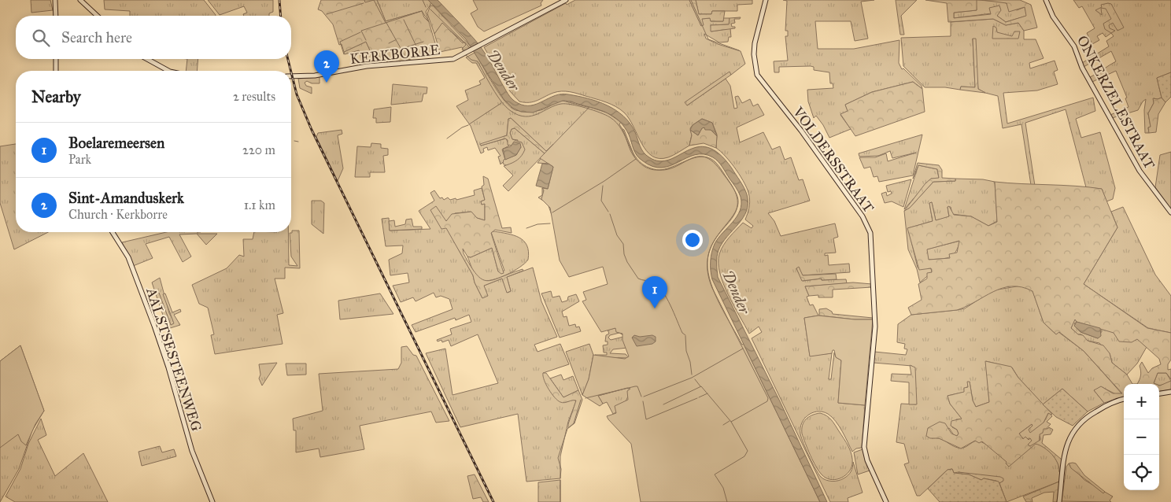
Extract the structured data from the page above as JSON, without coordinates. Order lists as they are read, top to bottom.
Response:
{
  "streets": {
    "street": [
      "KERKBORRE",
      "ONKERZELESTRAAT",
      "VOLDERSSTRAAT",
      "AALSTSESTEENWEG"
    ]
  },
  "water": ["Dender"],
  "page": {
    "search": "Search here",
    "pins": ["2", "1"],
    "heading": ["Nearby", "2 results"],
    "list": [
      {
        "mark": "1",
        "name": "Boelaremeersen",
        "note": "Park",
        "value": "220 m"
      },
      {
        "mark": "2",
        "name": "Sint-Amanduskerk",
        "note": "Church · Kerkborre",
        "value": "1.1 km"
      }
    ],
    "map_buttons": ["+", "−"]
  }
}
